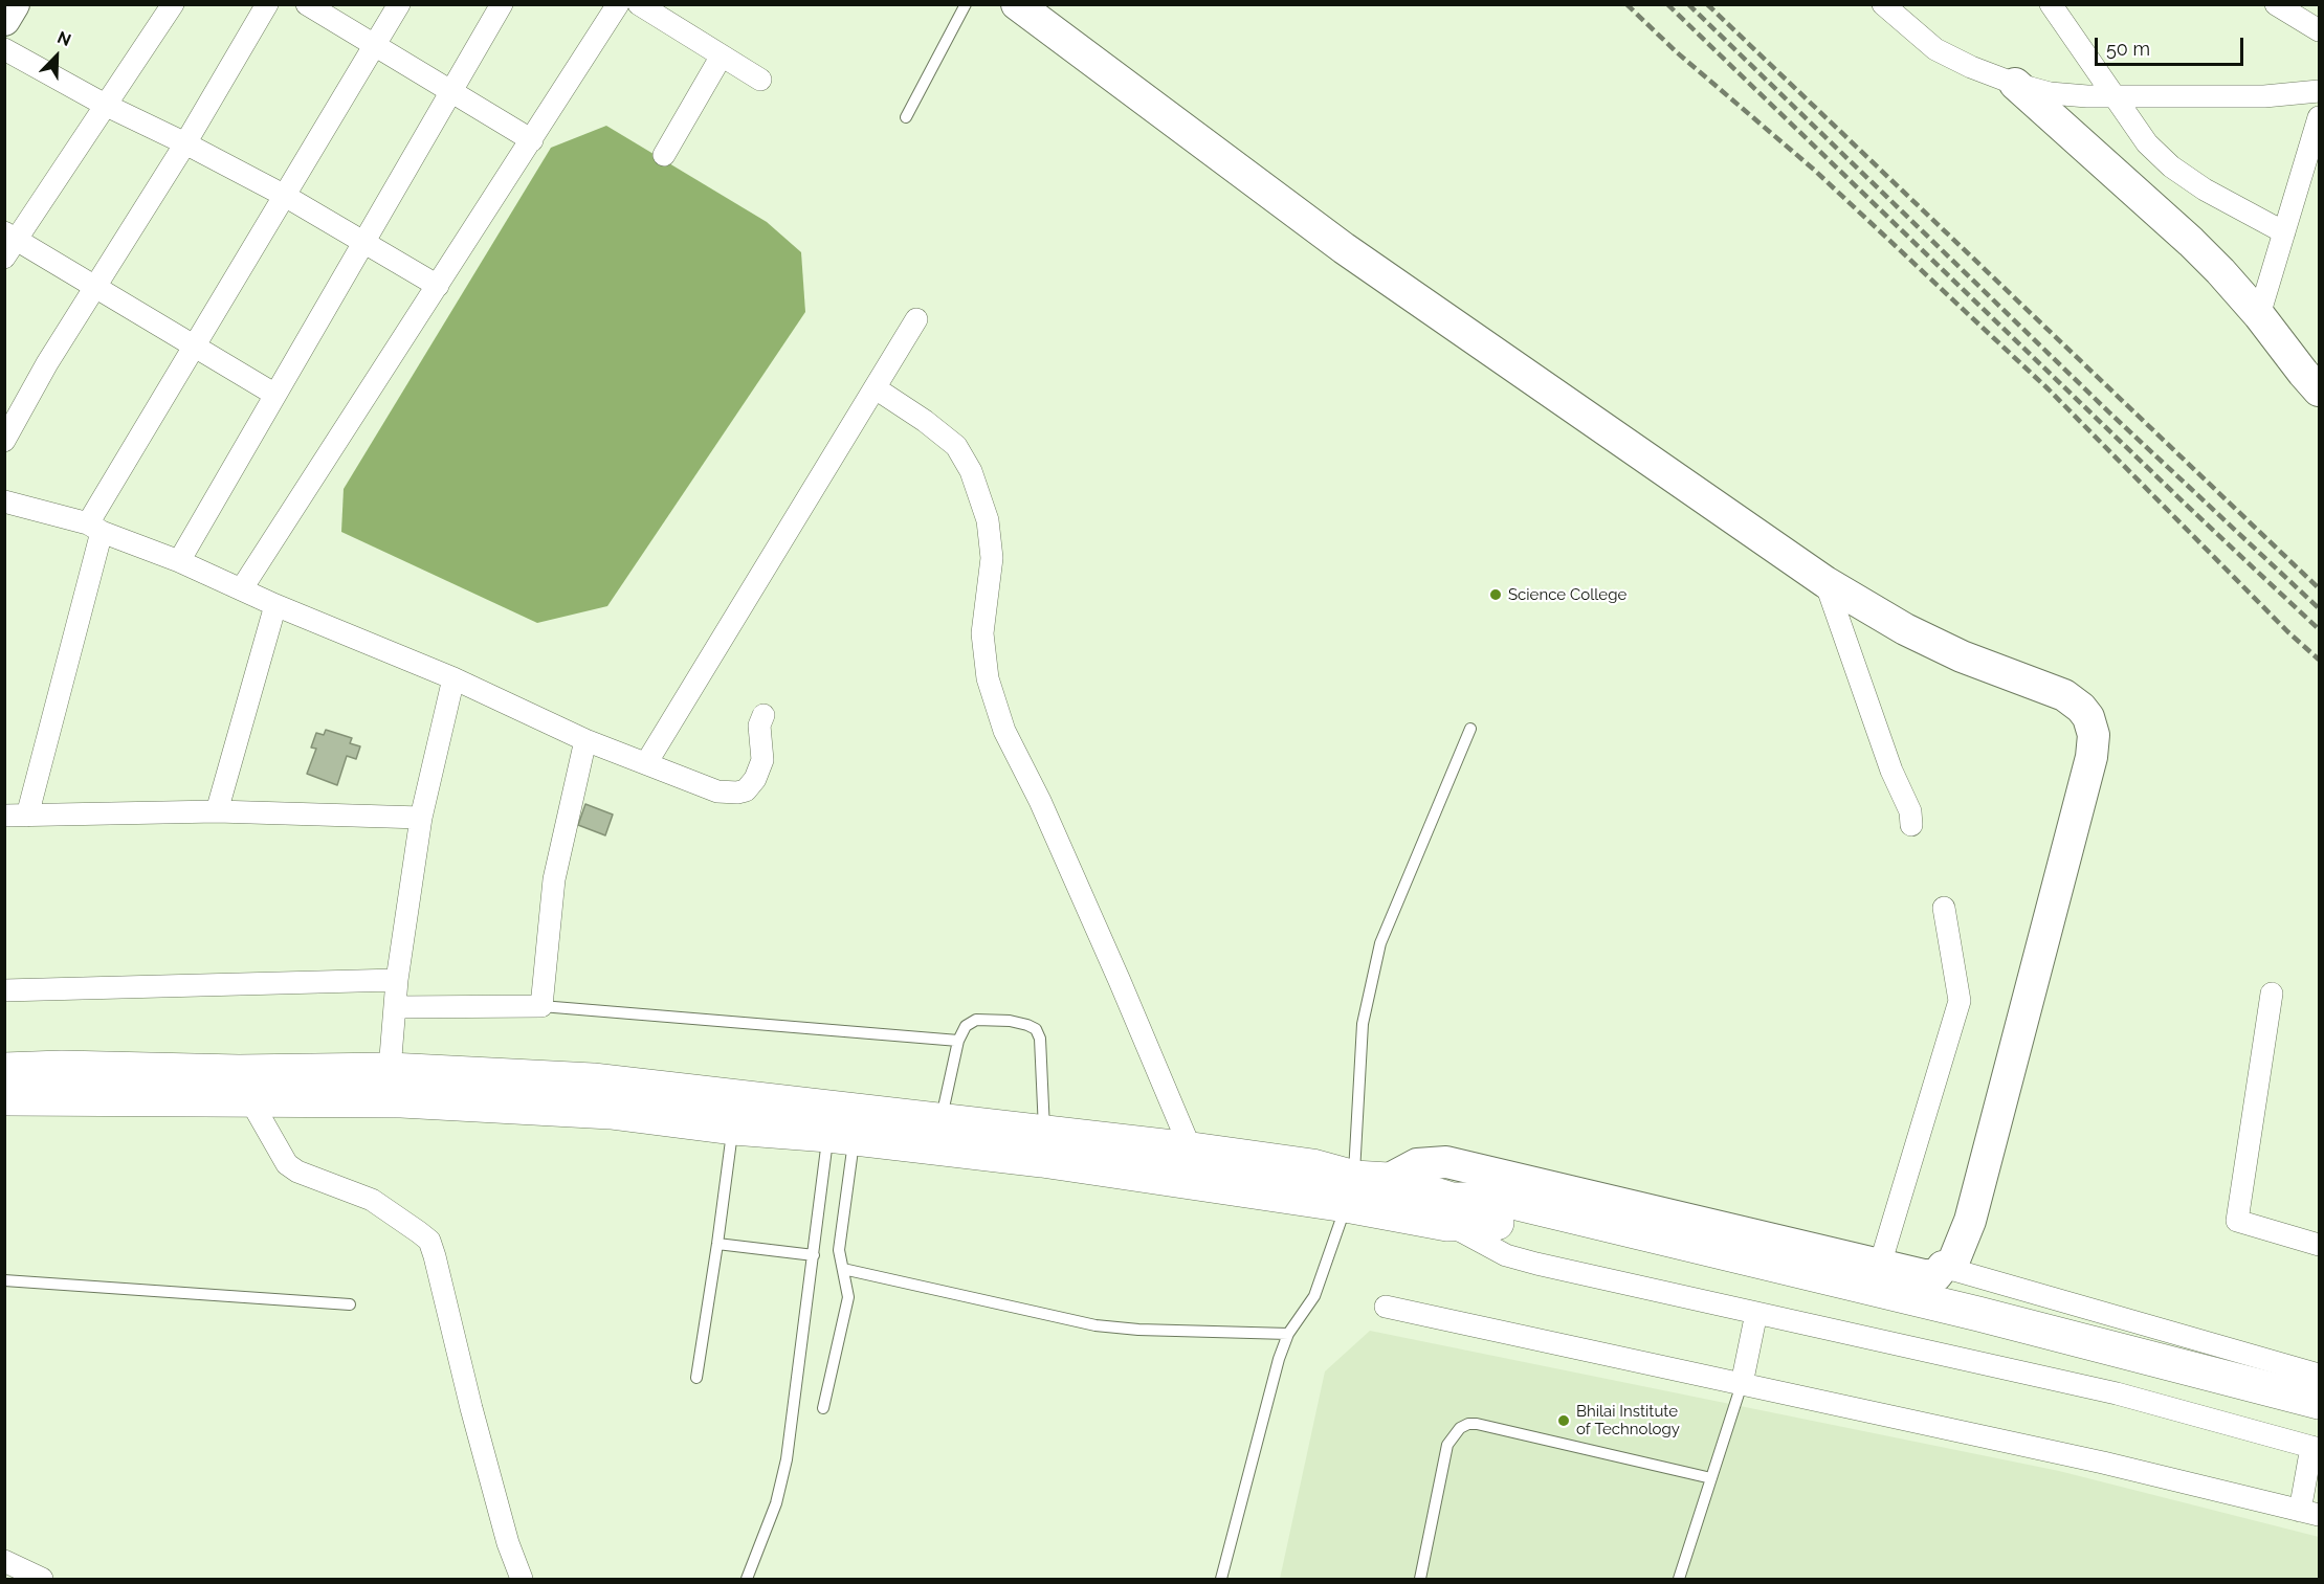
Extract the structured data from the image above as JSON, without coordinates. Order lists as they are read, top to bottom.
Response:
{
  "places": ["Science College", "Bhilai Institute of Technology"],
  "scale_bar": "50 m",
  "north": "top right"
}
